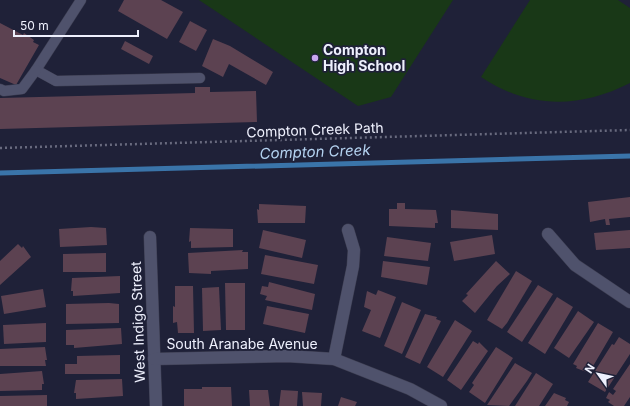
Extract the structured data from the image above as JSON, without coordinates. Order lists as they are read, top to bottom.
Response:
{
  "streets": {
    "street": ["West Indigo Street", "South Aranabe Avenue"],
    "path": ["Compton Creek Path"]
  },
  "crossings": [
    ["West Indigo Street", "South Aranabe Avenue"]
  ],
  "water": ["Compton Creek"],
  "places": ["Compton High School"],
  "scale_bar": "50 m",
  "north": "top left"
}
